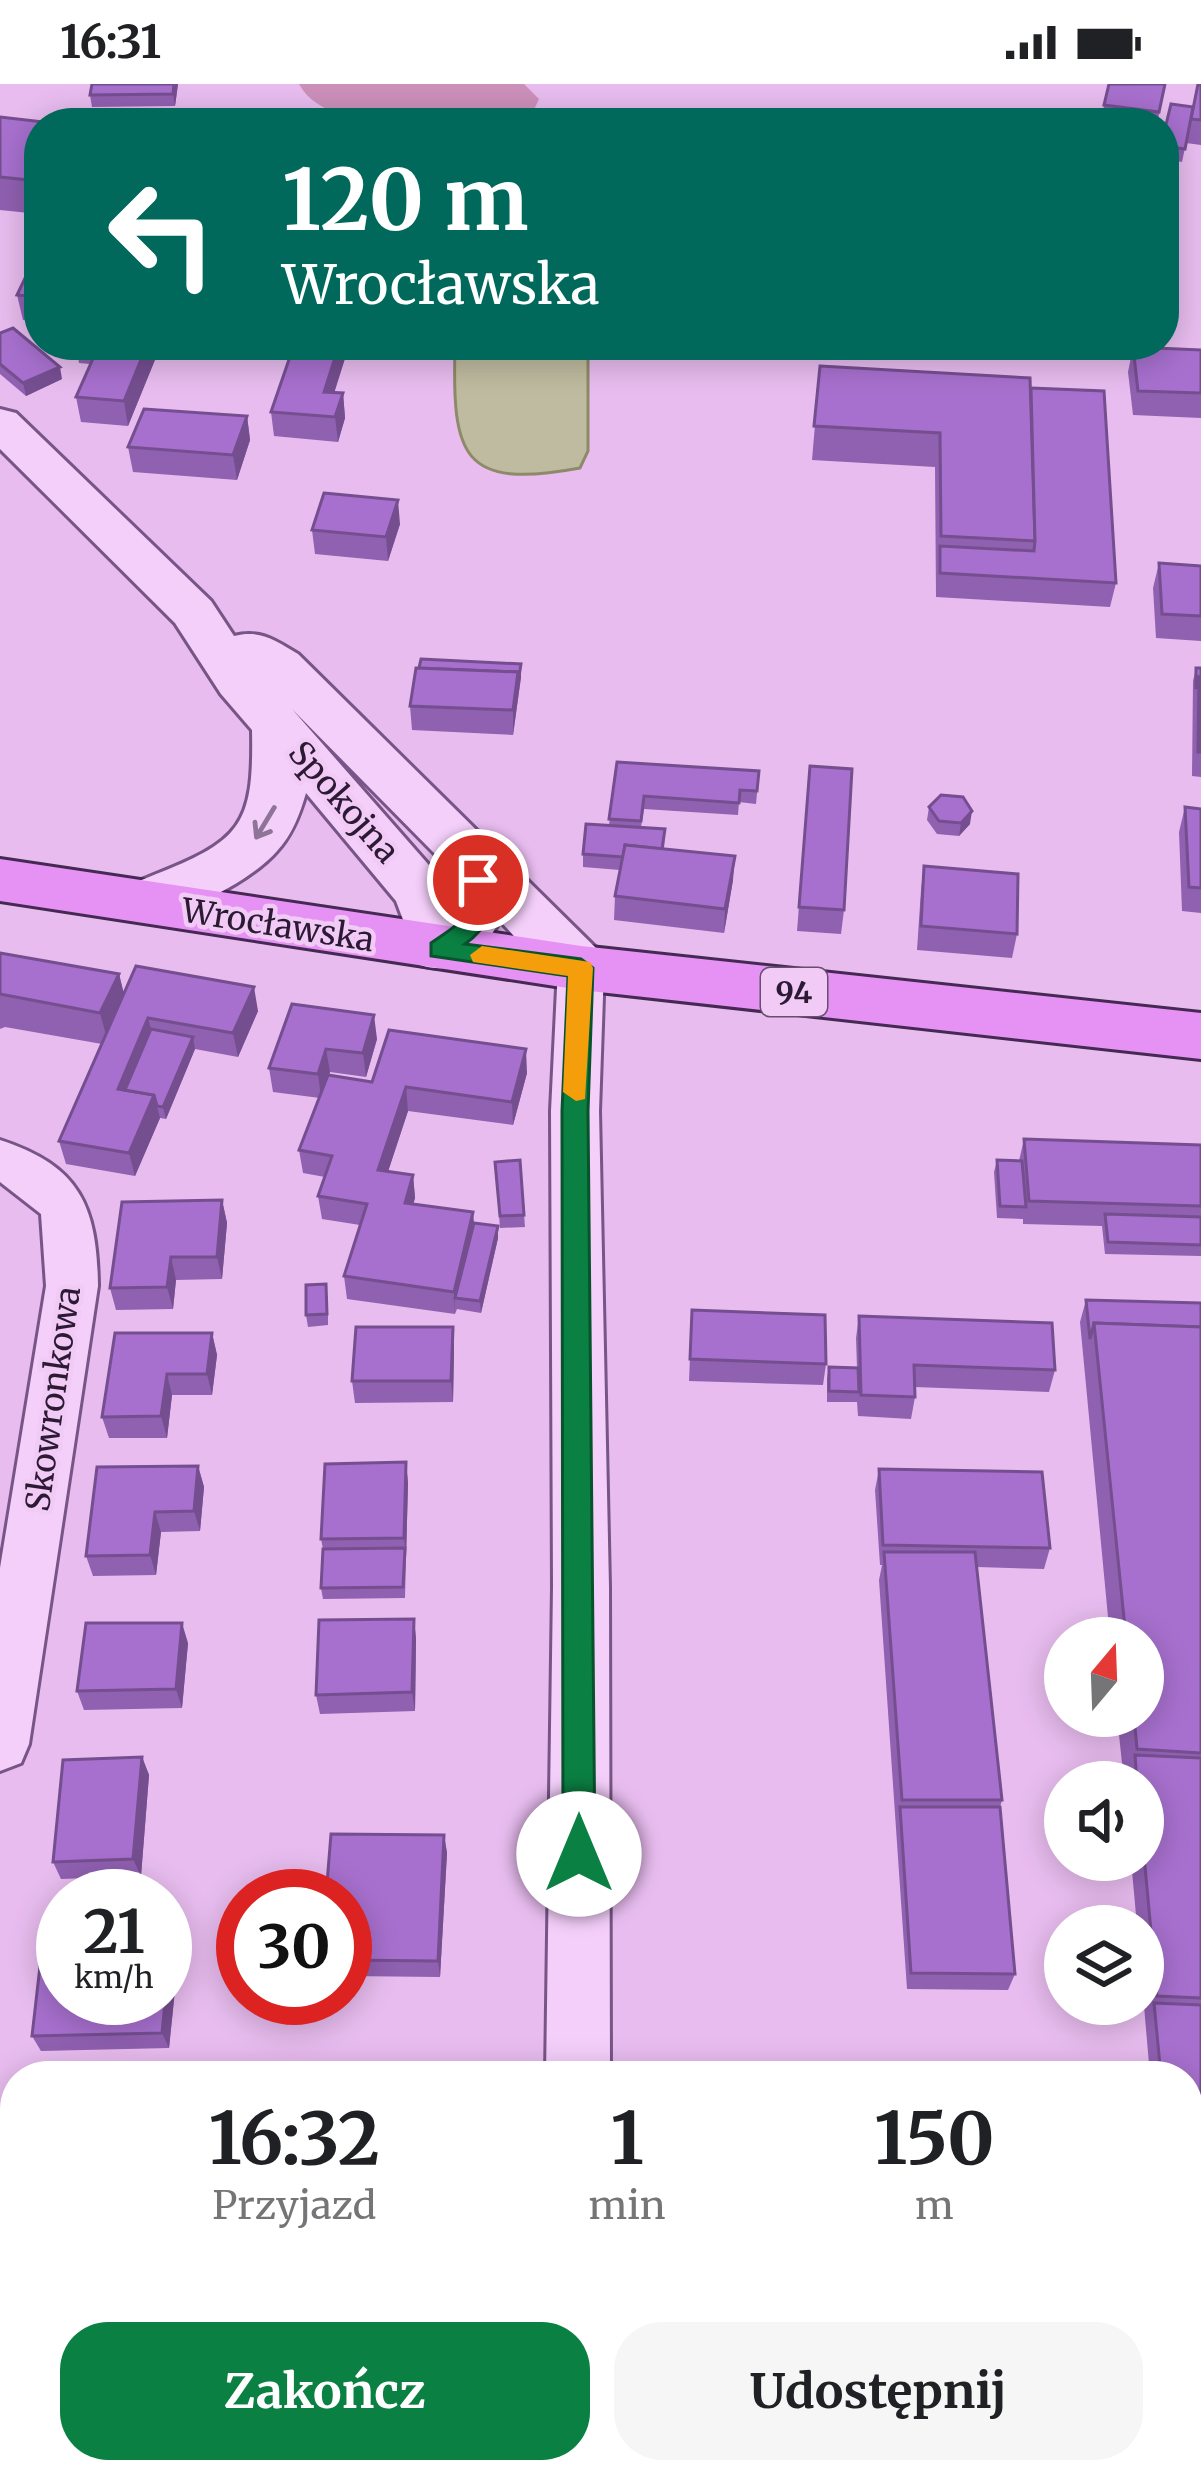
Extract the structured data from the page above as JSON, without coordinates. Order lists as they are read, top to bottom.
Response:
{
  "streets": {
    "main road": ["Wrocławska", "94"],
    "street": ["Spokojna", "Skowronkowa"]
  },
  "crossings": [
    ["Spokojna", "Wrocławska"]
  ],
  "north": "top",
  "page": {
    "status": "16:31",
    "turn": ["120 m", "Wrocławska"],
    "speed": "21 km/h",
    "limit": "30",
    "eta": [
      "16:32",
      "Przyjazd",
      "1",
      "min",
      "150",
      "m"
    ],
    "buttons": ["Zakończ", "Udostępnij"]
  }
}
